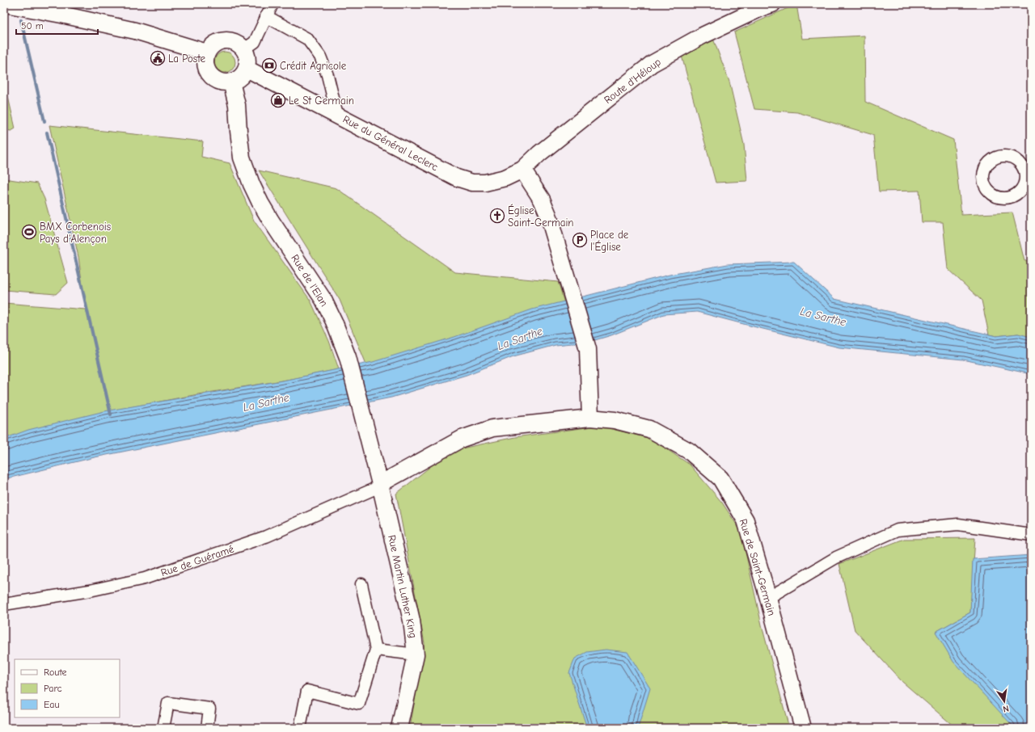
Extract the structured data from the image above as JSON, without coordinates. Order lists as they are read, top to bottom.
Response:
{
  "streets": {
    "street": [
      "Route d'Héloup",
      "Rue du Général Leclerc",
      "Rue de l'Elan",
      "Rue de Guéramé",
      "Rue de Saint-Germain",
      "Rue Martin Luther King"
    ]
  },
  "crossings": [
    ["Route d'Héloup", "Rue du Général Leclerc"],
    ["Rue du Général Leclerc", "Rue de l'Elan"],
    ["Rue de l'Elan", "Rue de Guéramé"],
    ["Rue de l'Elan", "Rue de Saint-Germain"],
    ["Rue de l'Elan", "Rue Martin Luther King"],
    ["Rue de Guéramé", "Rue de Saint-Germain"],
    ["Rue de Guéramé", "Rue Martin Luther King"],
    ["Rue de Saint-Germain", "Rue Martin Luther King"]
  ],
  "water": ["La Sarthe"],
  "places": {
    "public building": ["La Poste"],
    "bank": ["Crédit Agricole"],
    "shop": ["Le St Germain"],
    "church": ["Église Saint-Germain"],
    "sports": ["BMX Corbenois Pays d'Alençon"],
    "parking": ["Place de l'Église"]
  },
  "legend": ["Route", "Parc", "Eau"],
  "scale_bar": "50 m",
  "north": "bottom"
}
